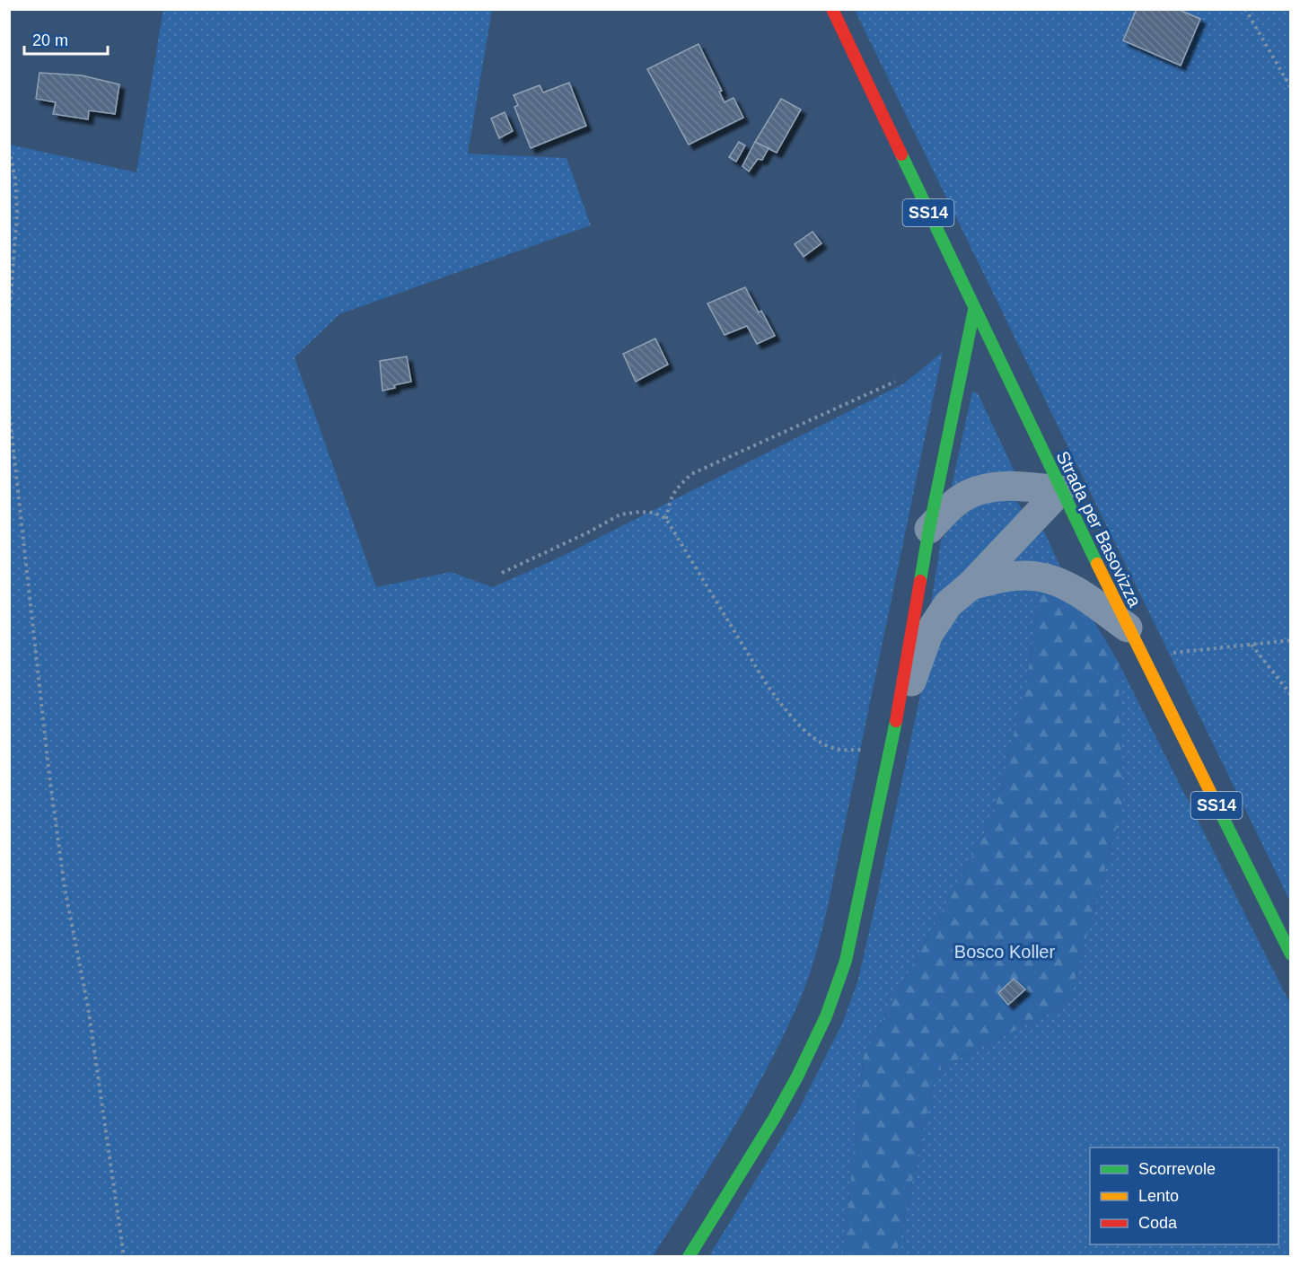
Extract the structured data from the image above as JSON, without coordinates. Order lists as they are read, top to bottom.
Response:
{
  "streets": {
    "main road": ["SS14", "Strada per Basovizza"]
  },
  "parks": ["Bosco Koller"],
  "legend": ["Scorrevole", "Lento", "Coda"],
  "scale_bar": "20 m"
}
